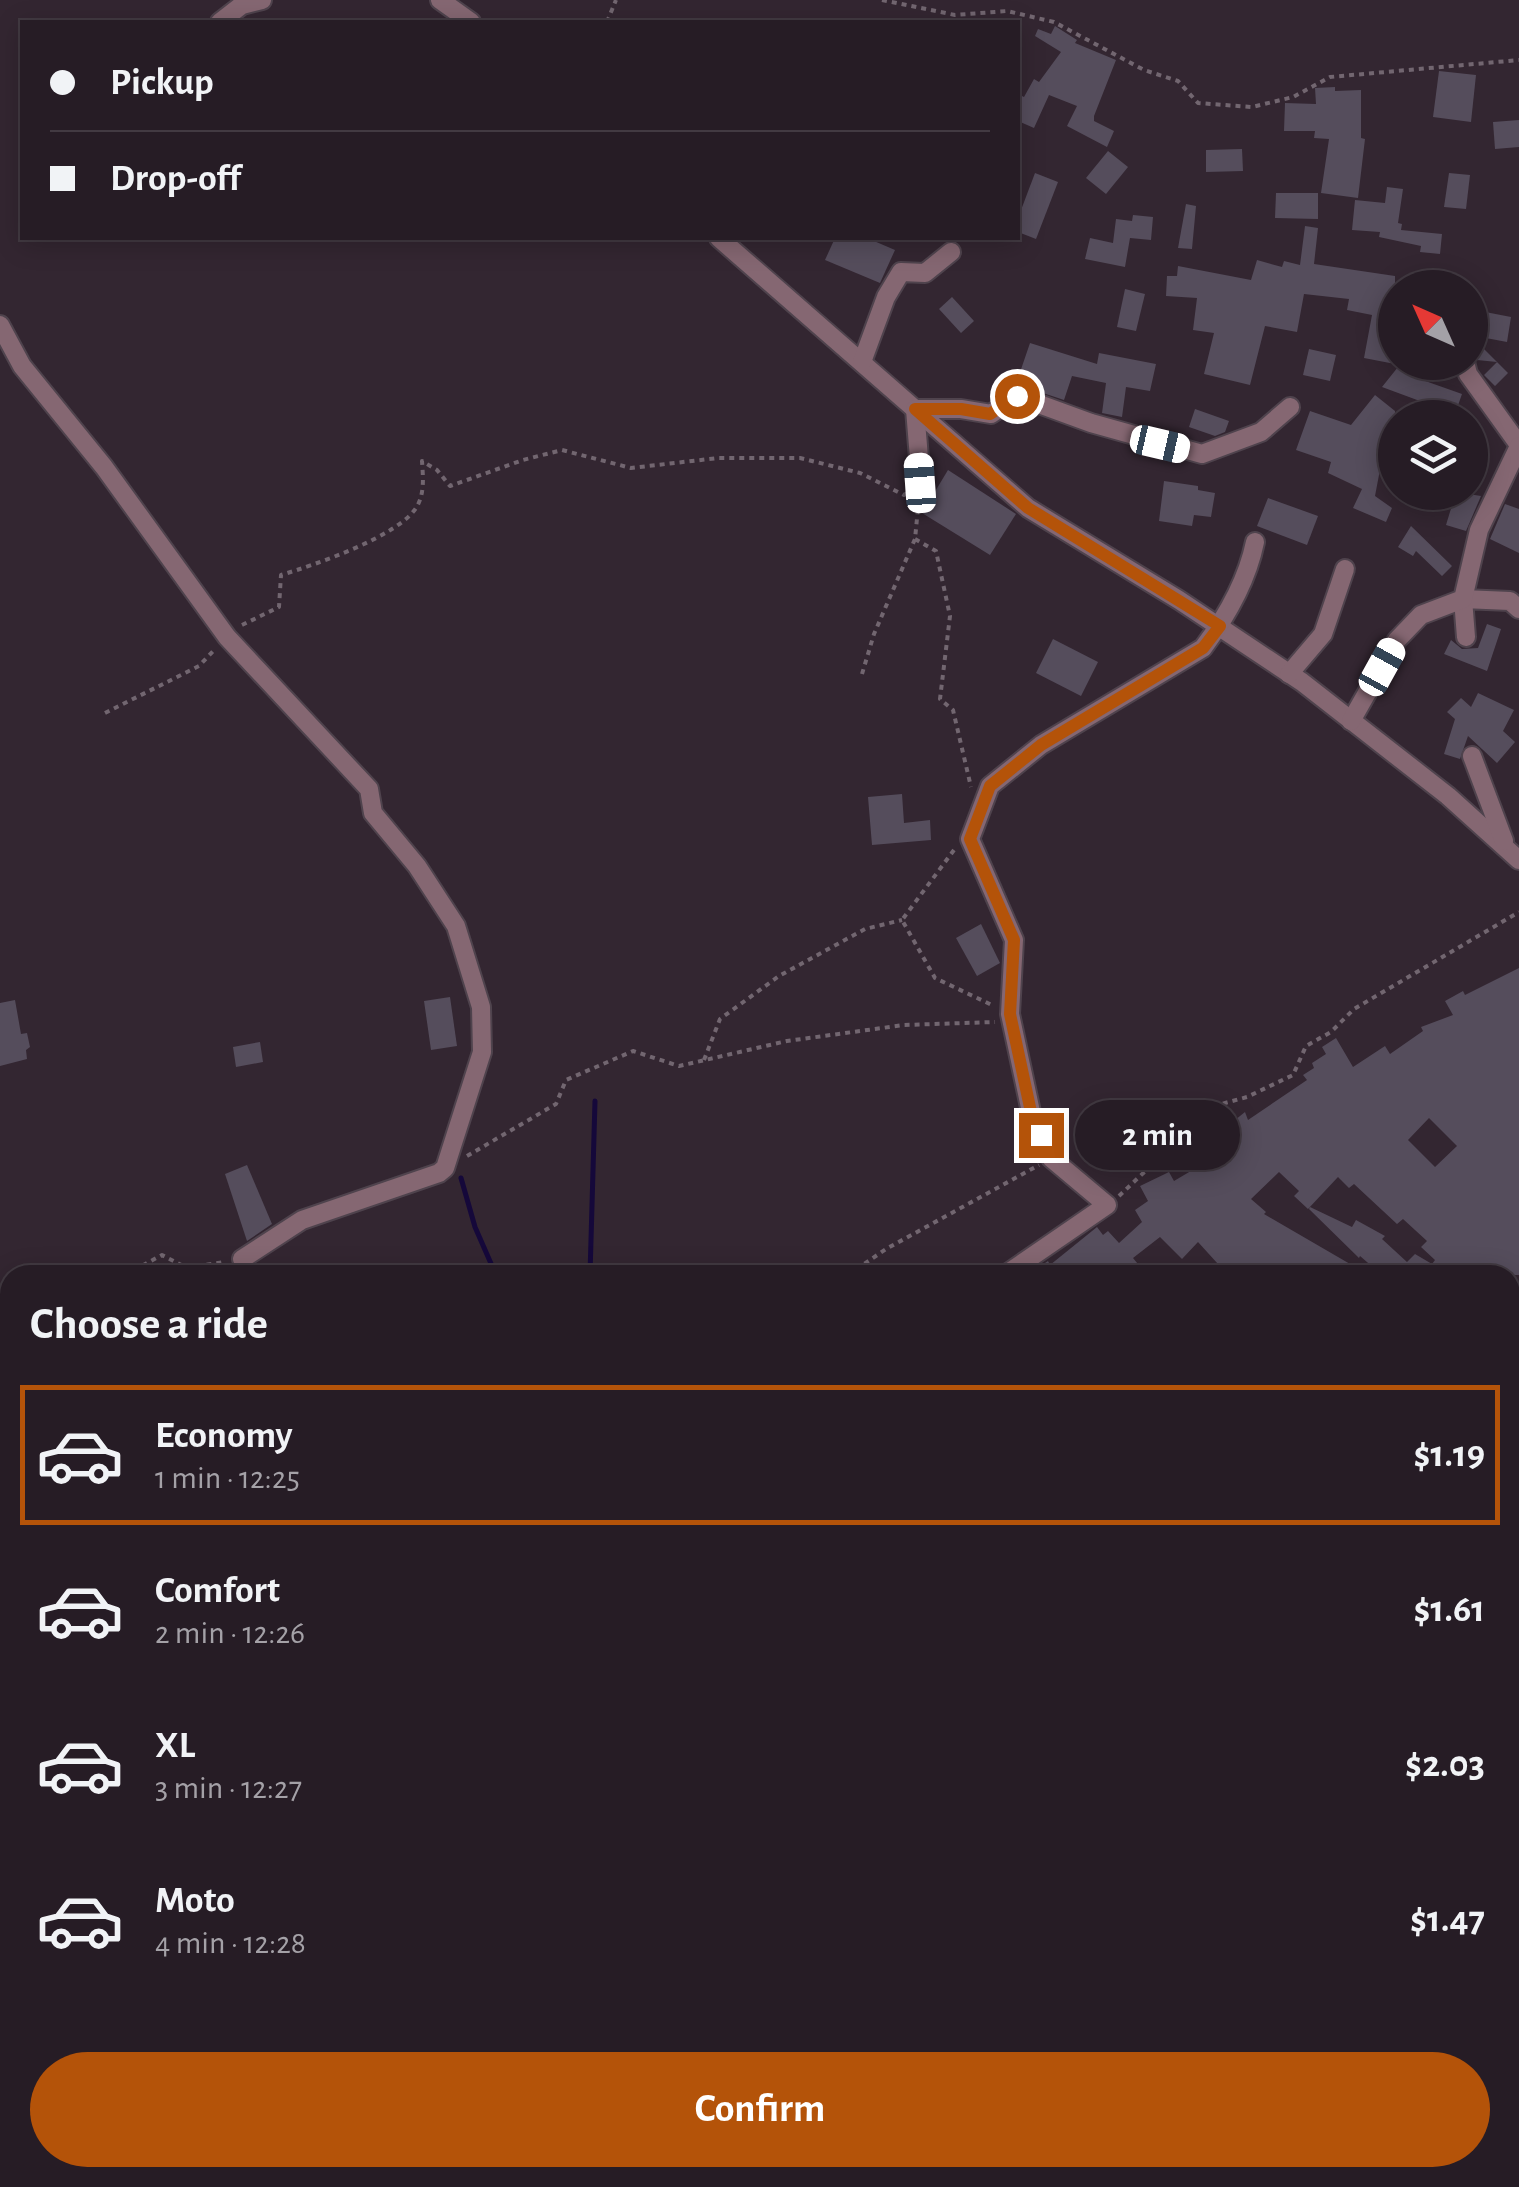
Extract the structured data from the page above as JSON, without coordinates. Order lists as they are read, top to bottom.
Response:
{
  "north": "top left",
  "page": {
    "banner": ["Pickup", "Drop-off"],
    "bubble": "2 min",
    "heading": "Choose a ride",
    "list": [
      {
        "name": "Economy",
        "note": "1 min · 12:25",
        "value": "$1.19"
      },
      {
        "name": "Comfort",
        "note": "2 min · 12:26",
        "value": "$1.61"
      },
      {
        "name": "XL",
        "note": "3 min · 12:27",
        "value": "$2.03"
      },
      {
        "name": "Moto",
        "note": "4 min · 12:28",
        "value": "$1.47"
      }
    ],
    "buttons": "Confirm"
  }
}
